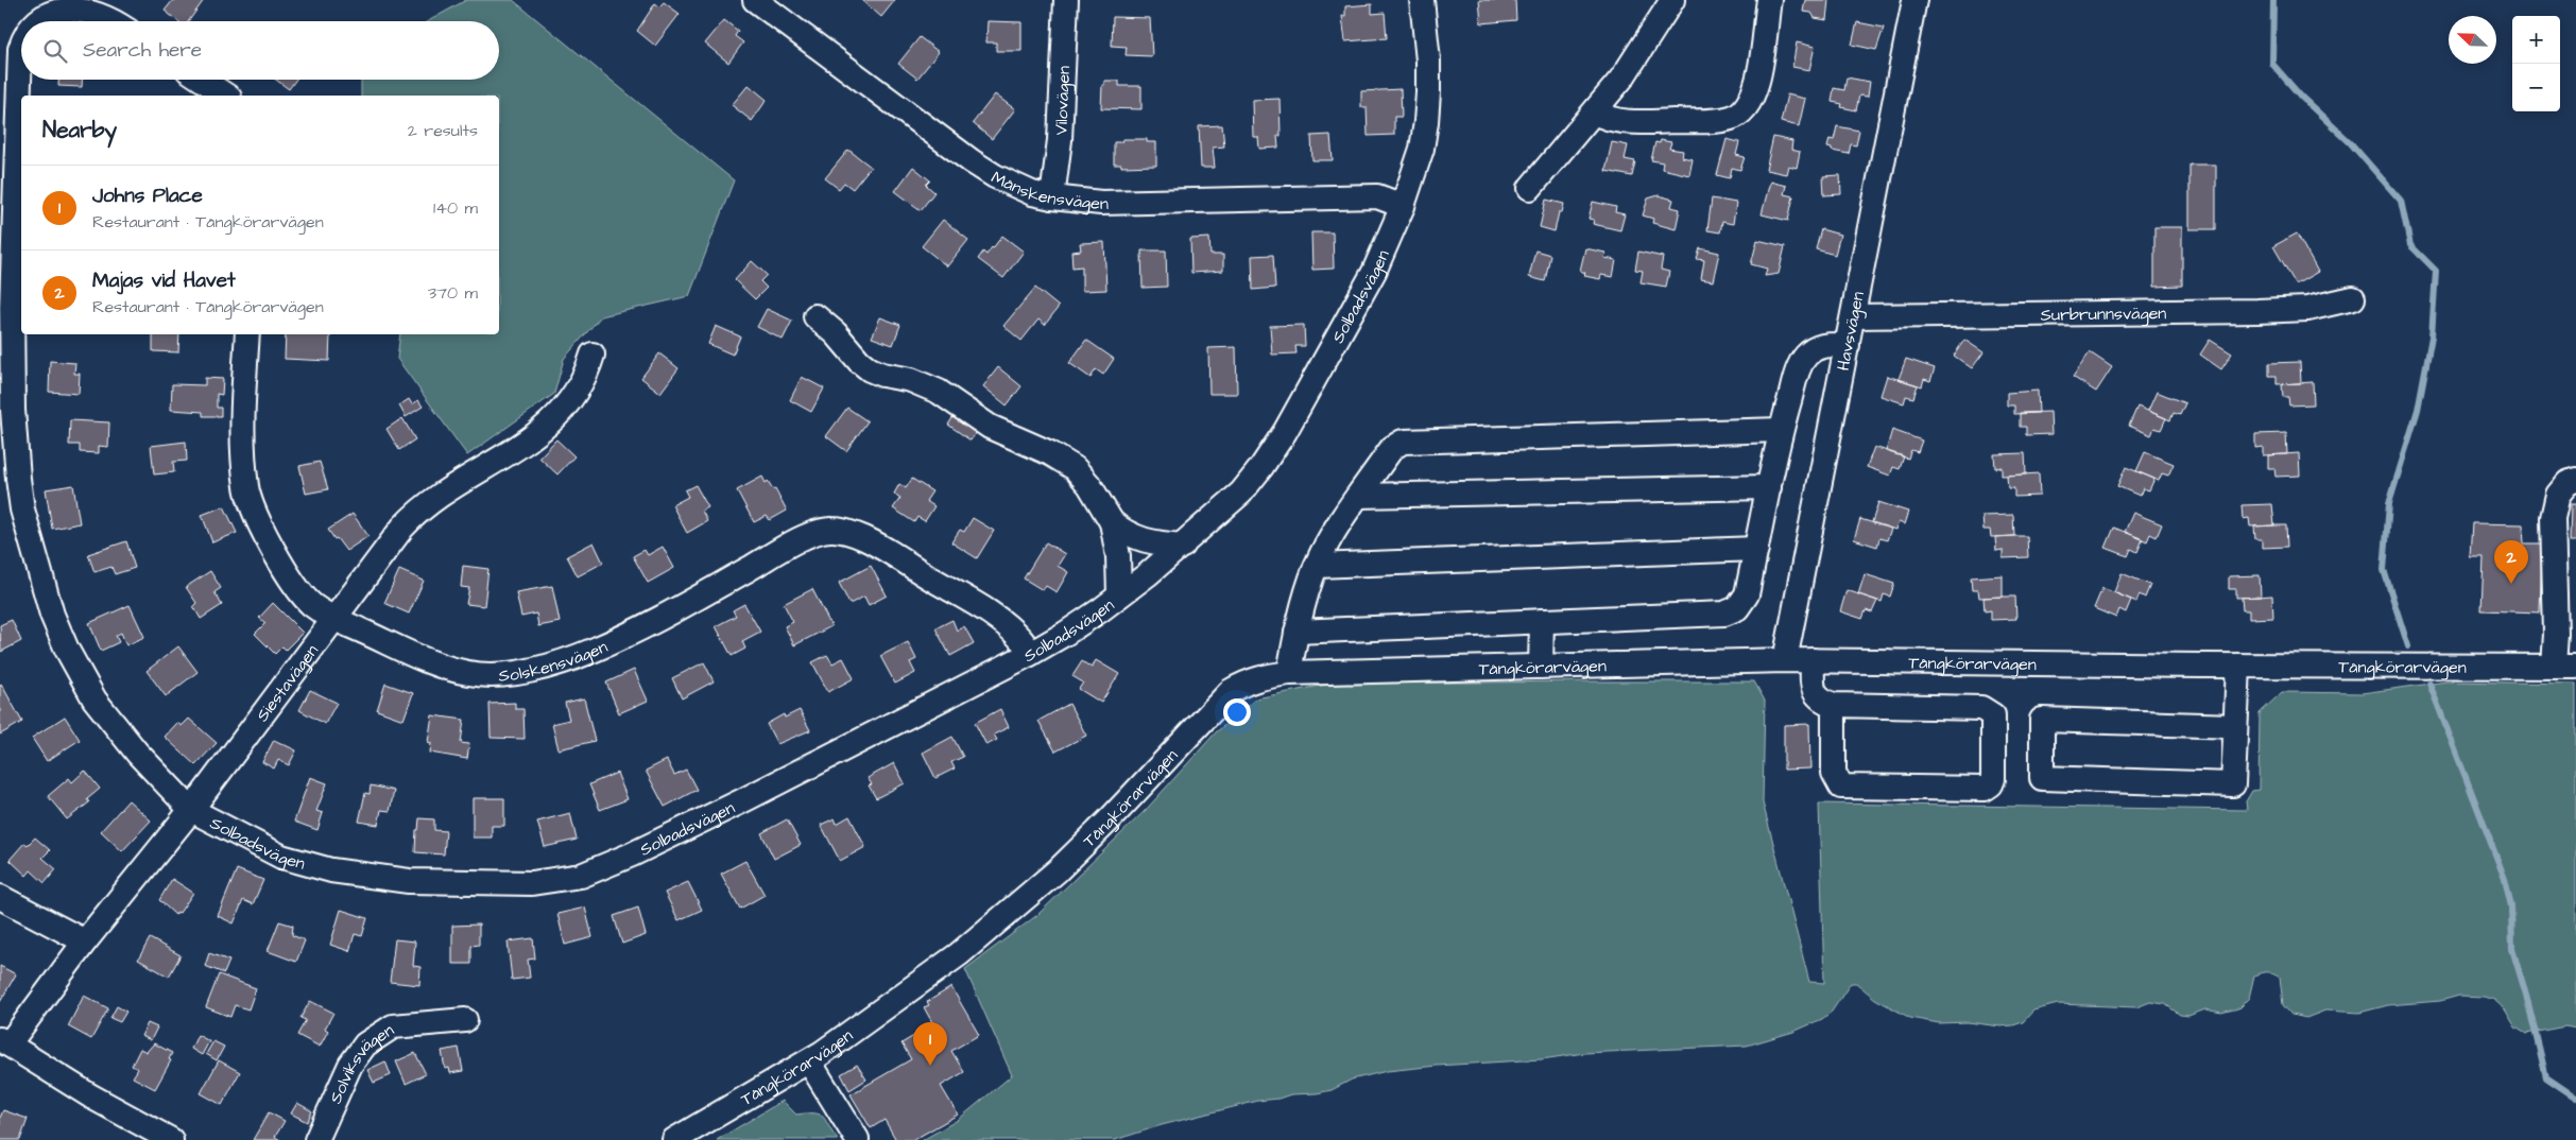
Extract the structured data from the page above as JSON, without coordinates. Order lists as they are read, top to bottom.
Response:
{
  "streets": {
    "street": [
      "Vilovägen",
      "Månskensvägen",
      "Solbadsvägen",
      "Surbrunnsvägen",
      "Havsvägen",
      "Solskensvägen",
      "Tångkörarvägen",
      "Siestavägen",
      "Solviksvägen"
    ]
  },
  "crossings": [
    ["Vilovägen", "Månskensvägen"],
    ["Månskensvägen", "Solbadsvägen"],
    ["Solbadsvägen", "Solskensvägen"],
    ["Solbadsvägen", "Siestavägen"],
    ["Surbrunnsvägen", "Havsvägen"],
    ["Havsvägen", "Tångkörarvägen"],
    ["Solskensvägen", "Siestavägen"]
  ],
  "north": "top left",
  "page": {
    "map_buttons": ["+", "−"],
    "search": "Search here",
    "heading": ["Nearby", "2 results"],
    "list": [
      {
        "mark": "1",
        "name": "Johns Place",
        "note": "Restaurant · Tångkörarvägen",
        "value": "140 m"
      },
      {
        "mark": "2",
        "name": "Majas vid Havet",
        "note": "Restaurant · Tångkörarvägen",
        "value": "370 m"
      }
    ],
    "pins": ["2", "1"]
  }
}
